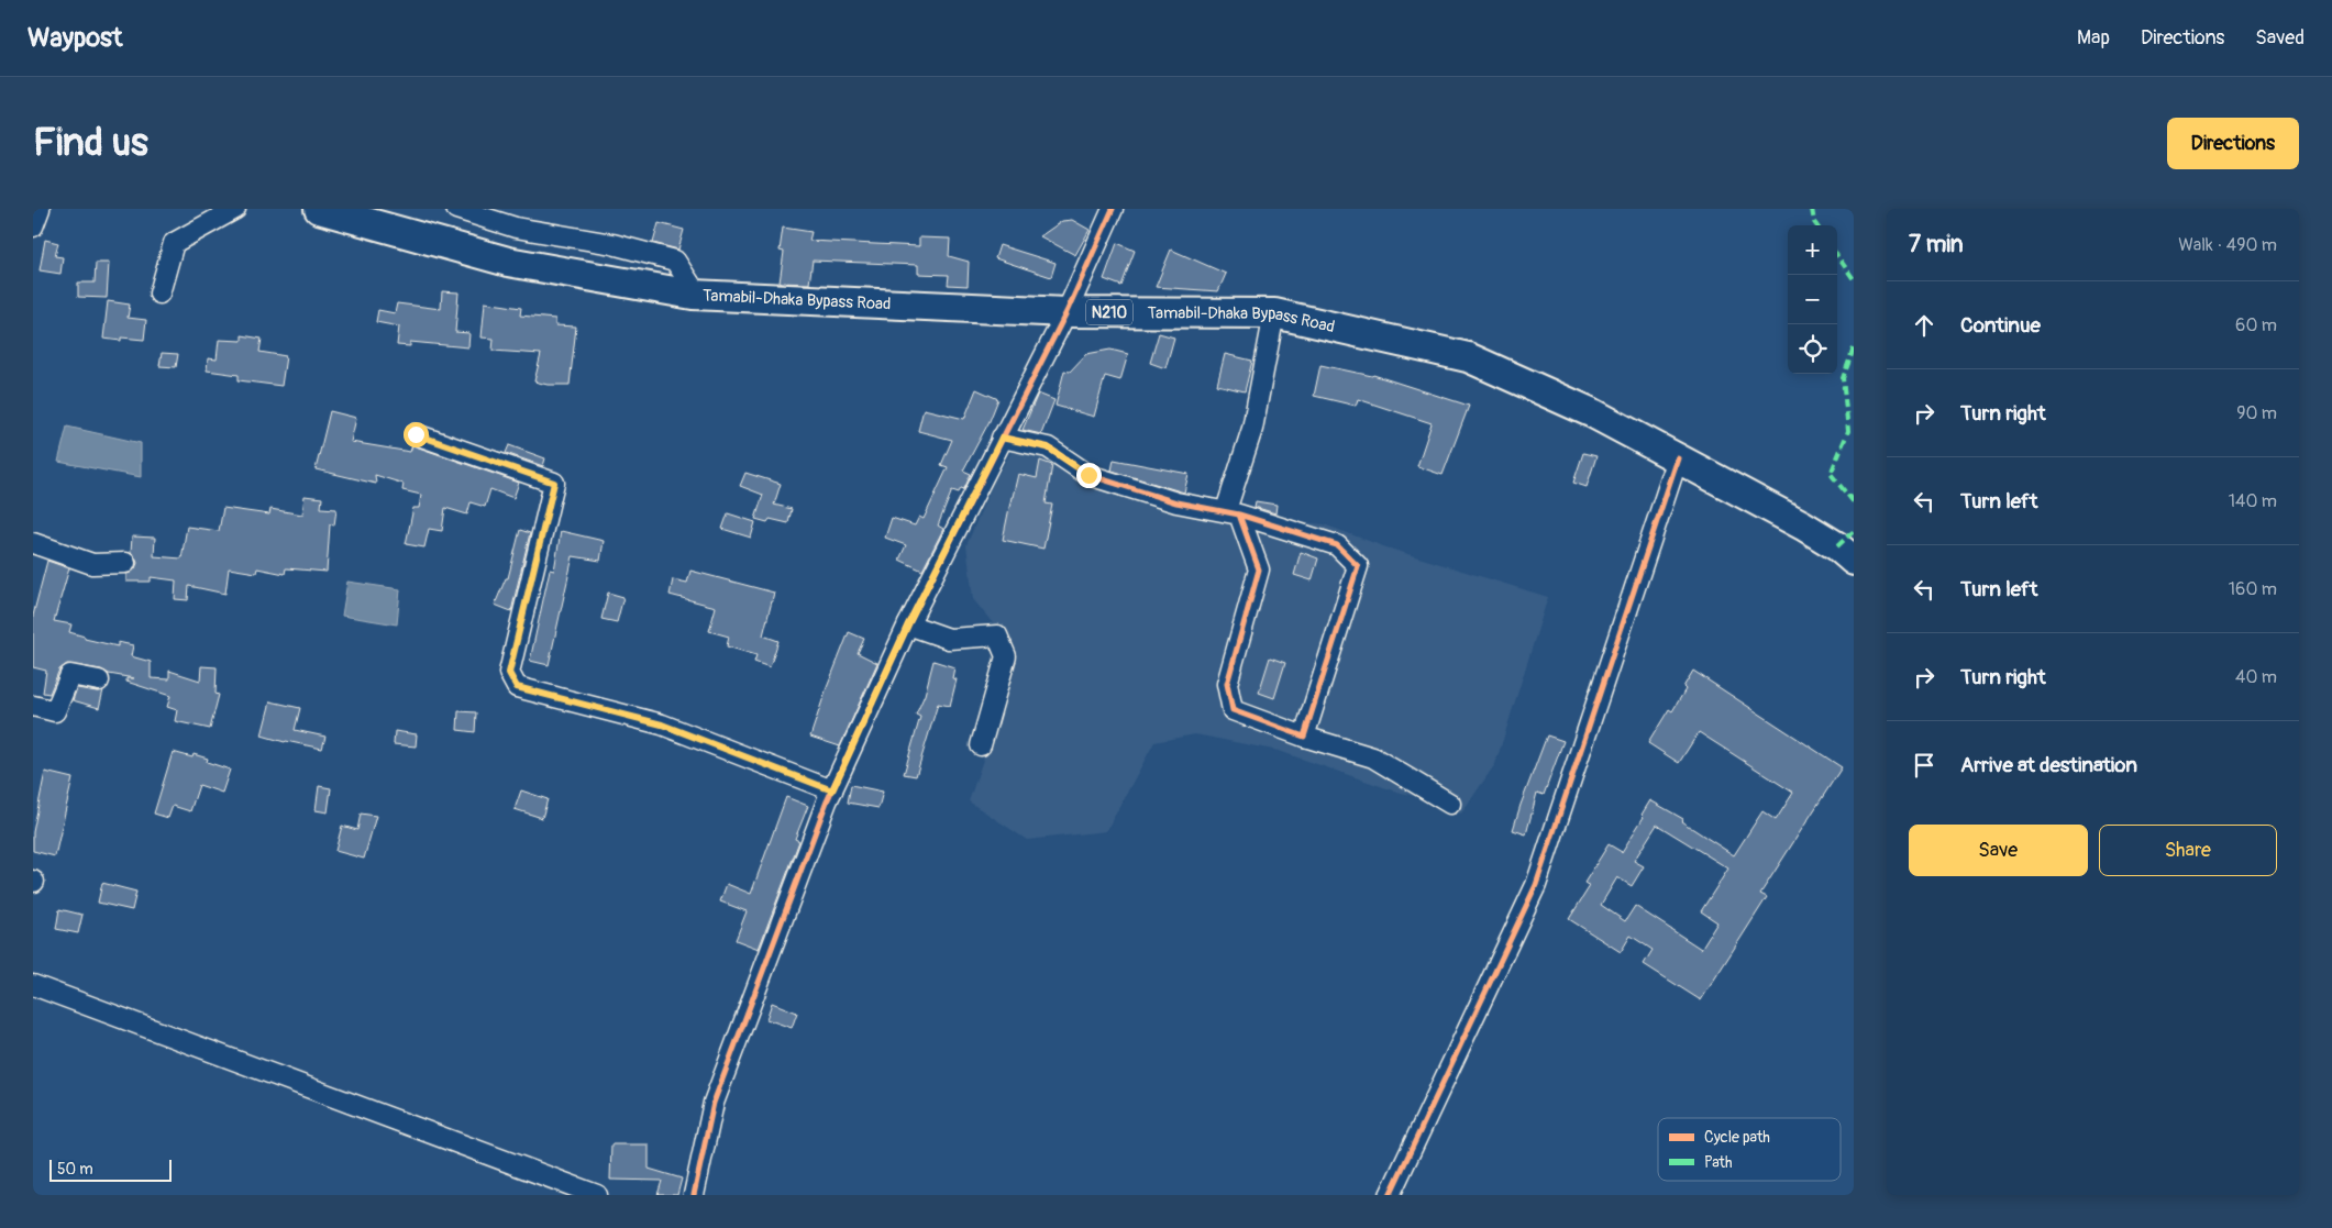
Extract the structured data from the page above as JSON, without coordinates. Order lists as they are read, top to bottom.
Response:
{
  "streets": {
    "highway": ["Tamabil-Dhaka Bypass Road", "N210"]
  },
  "legend": ["Cycle path", "Path"],
  "scale_bar": "50 m",
  "page": {
    "header": "Waypost",
    "nav": ["Map", "Directions", "Saved"],
    "buttons": [
      "Directions",
      ["Save", "Share"]
    ],
    "title": "Find us",
    "heading": ["7 min", "Walk · 490 m"],
    "map_buttons": ["+", "−"],
    "list": [
      ["Continue", "60 m"],
      ["Turn right", "90 m"],
      ["Turn left", "140 m"],
      ["Turn left", "160 m"],
      ["Turn right", "40 m"],
      "Arrive at destination"
    ],
    "scale": "50 m"
  }
}
